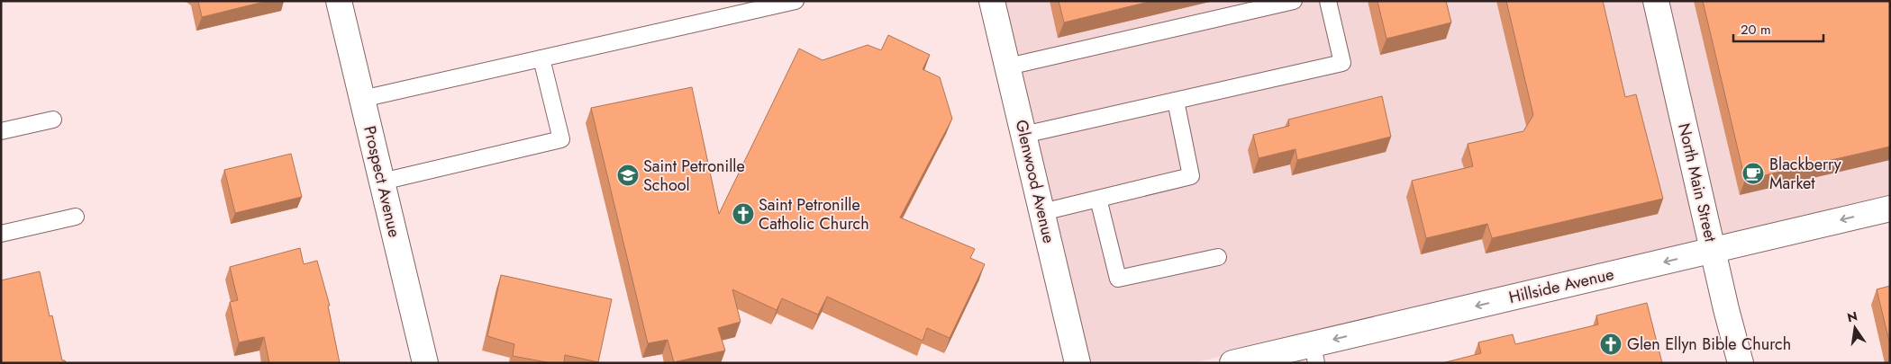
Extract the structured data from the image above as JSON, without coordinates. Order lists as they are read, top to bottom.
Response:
{
  "streets": {
    "street": [
      "Prospect Avenue",
      "Glenwood Avenue",
      "North Main Street",
      "Hillside Avenue"
    ]
  },
  "crossings": [
    ["North Main Street", "Hillside Avenue"]
  ],
  "one_way": ["Hillside Avenue"],
  "places": {
    "cafe": ["Blackberry Market"],
    "school or university": ["Saint Petronille School"],
    "church": ["Saint Petronille Catholic Church", "Glen Ellyn Bible Church"]
  },
  "scale_bar": "20 m",
  "north": "top"
}
